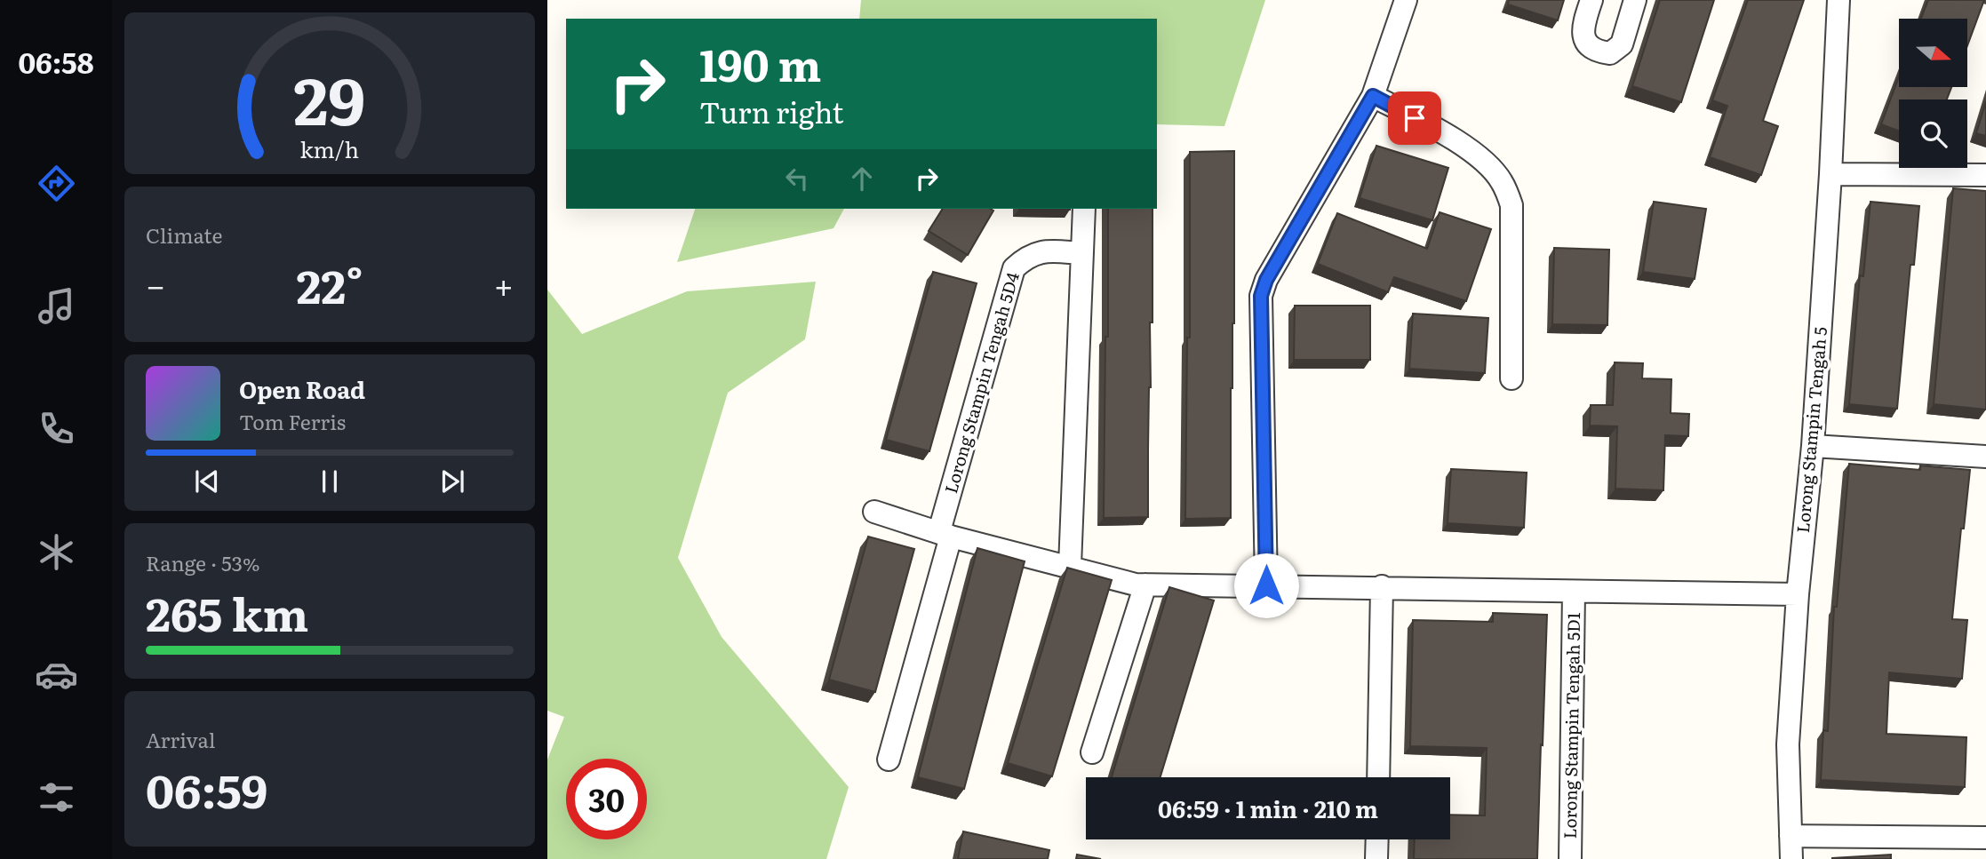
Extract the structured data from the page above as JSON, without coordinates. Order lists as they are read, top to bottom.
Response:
{
  "streets": {
    "street": ["Lorong Stampin Tengah 5D4", "Lorong Stampin Tengah 5", "Lorong Stampin Tengah 5D1"]
  },
  "north": "right",
  "page": {
    "tabs": "06:58",
    "turn": ["190 m", "Turn right"],
    "tile": [
      "Climate",
      ["Range · 53%", "265 km"],
      ["Arrival", "06:59"]
    ],
    "heat": ["−", "22°", "+"],
    "song": ["Open Road", "Tom Ferris"],
    "limit": "30",
    "trip": "06:59 · 1 min · 210 m",
    "gauge": ["29", "km/h"]
  }
}
